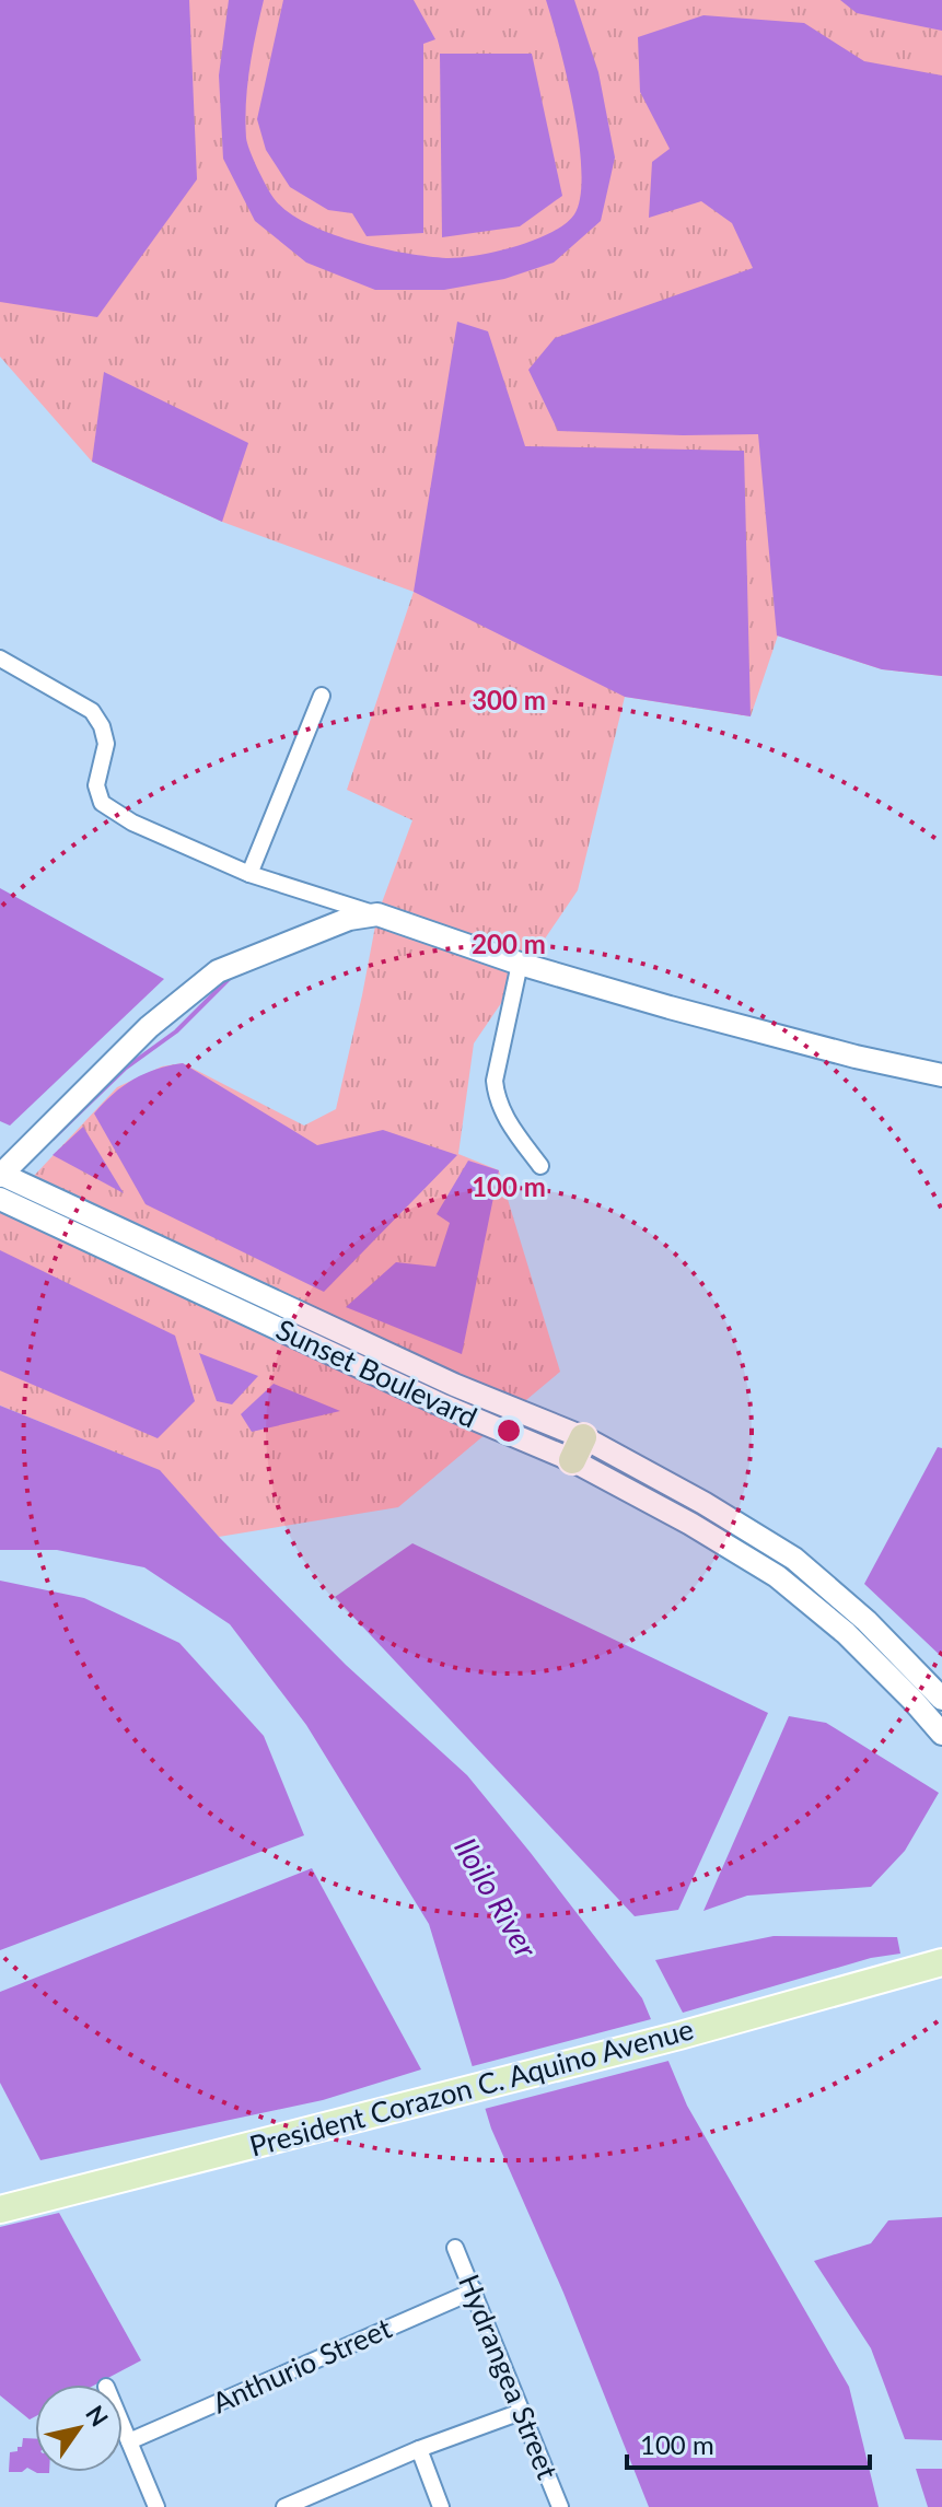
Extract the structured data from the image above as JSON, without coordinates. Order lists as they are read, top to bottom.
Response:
{
  "streets": {
    "main road": ["Sunset Boulevard", "President Corazon C. Aquino Avenue"],
    "street": ["Anthurio Street", "Hydrangea Street"]
  },
  "crossings": [
    ["Anthurio Street", "Hydrangea Street"]
  ],
  "water": ["Iloilo River"],
  "scale_bar": "100 m",
  "north": "top right",
  "rings": ["300 m", "200 m", "100 m"]
}
